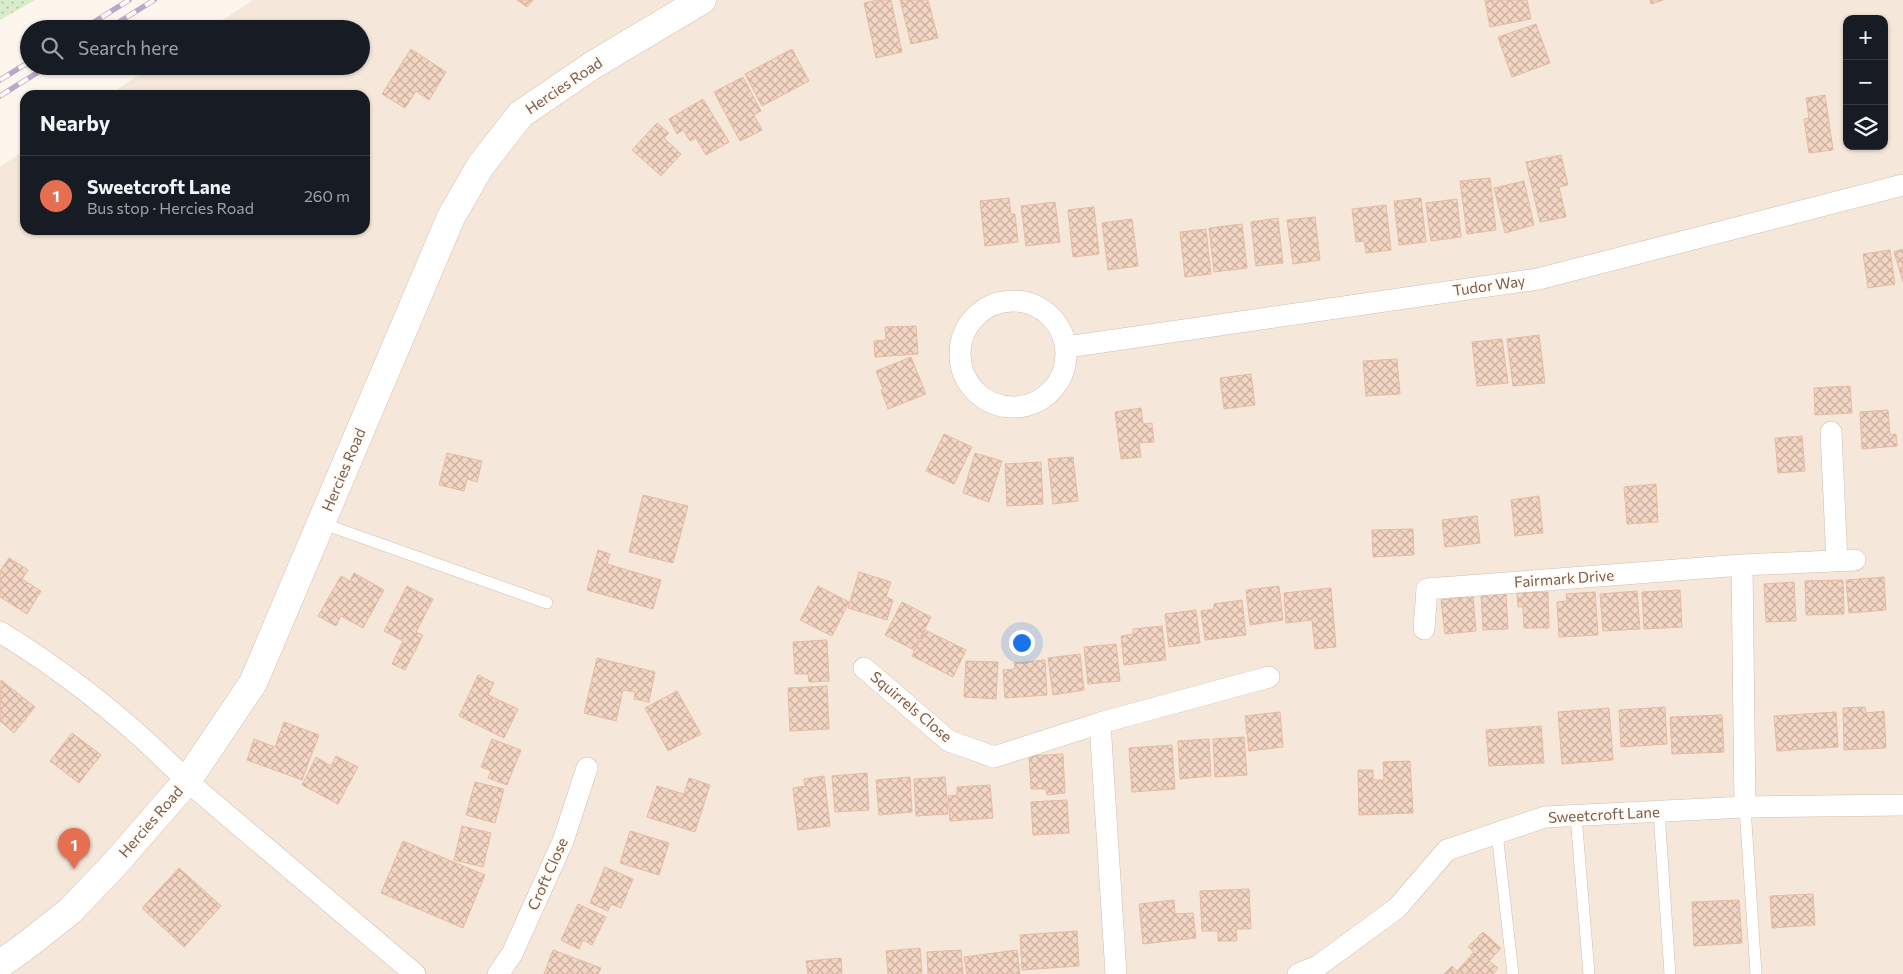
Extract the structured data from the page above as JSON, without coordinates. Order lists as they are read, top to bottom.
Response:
{
  "streets": {
    "street": [
      "Hercies Road",
      "Tudor Way",
      "Fairmark Drive",
      "Squirrels Close",
      "Sweetcroft Lane",
      "Croft Close"
    ]
  },
  "page": {
    "map_buttons": ["+", "−"],
    "search": "Search here",
    "heading": "Nearby",
    "list": [
      {
        "mark": "1",
        "name": "Sweetcroft Lane",
        "note": "Bus stop · Hercies Road",
        "value": "260 m"
      }
    ],
    "pins": "1"
  }
}
